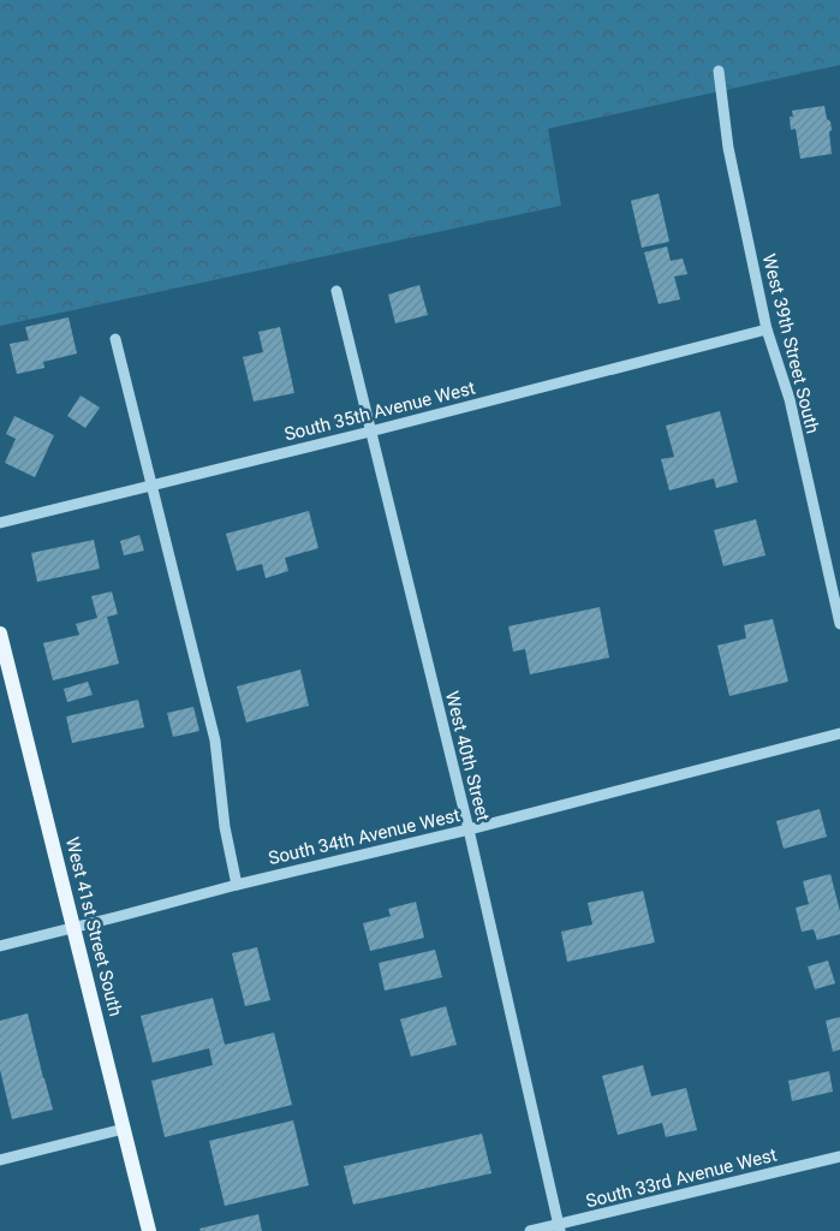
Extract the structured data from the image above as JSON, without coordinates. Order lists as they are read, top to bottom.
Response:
{
  "streets": {
    "main road": ["West 41st Street South"],
    "street": [
      "West 39th Street South",
      "South 35th Avenue West",
      "West 40th Street",
      "South 34th Avenue West",
      "South 33rd Avenue West"
    ]
  },
  "crossings": [
    ["West 39th Street South", "South 35th Avenue West"],
    ["South 35th Avenue West", "West 40th Street"],
    ["West 40th Street", "South 34th Avenue West"],
    ["West 40th Street", "South 33rd Avenue West"],
    ["South 34th Avenue West", "West 41st Street South"]
  ]
}
